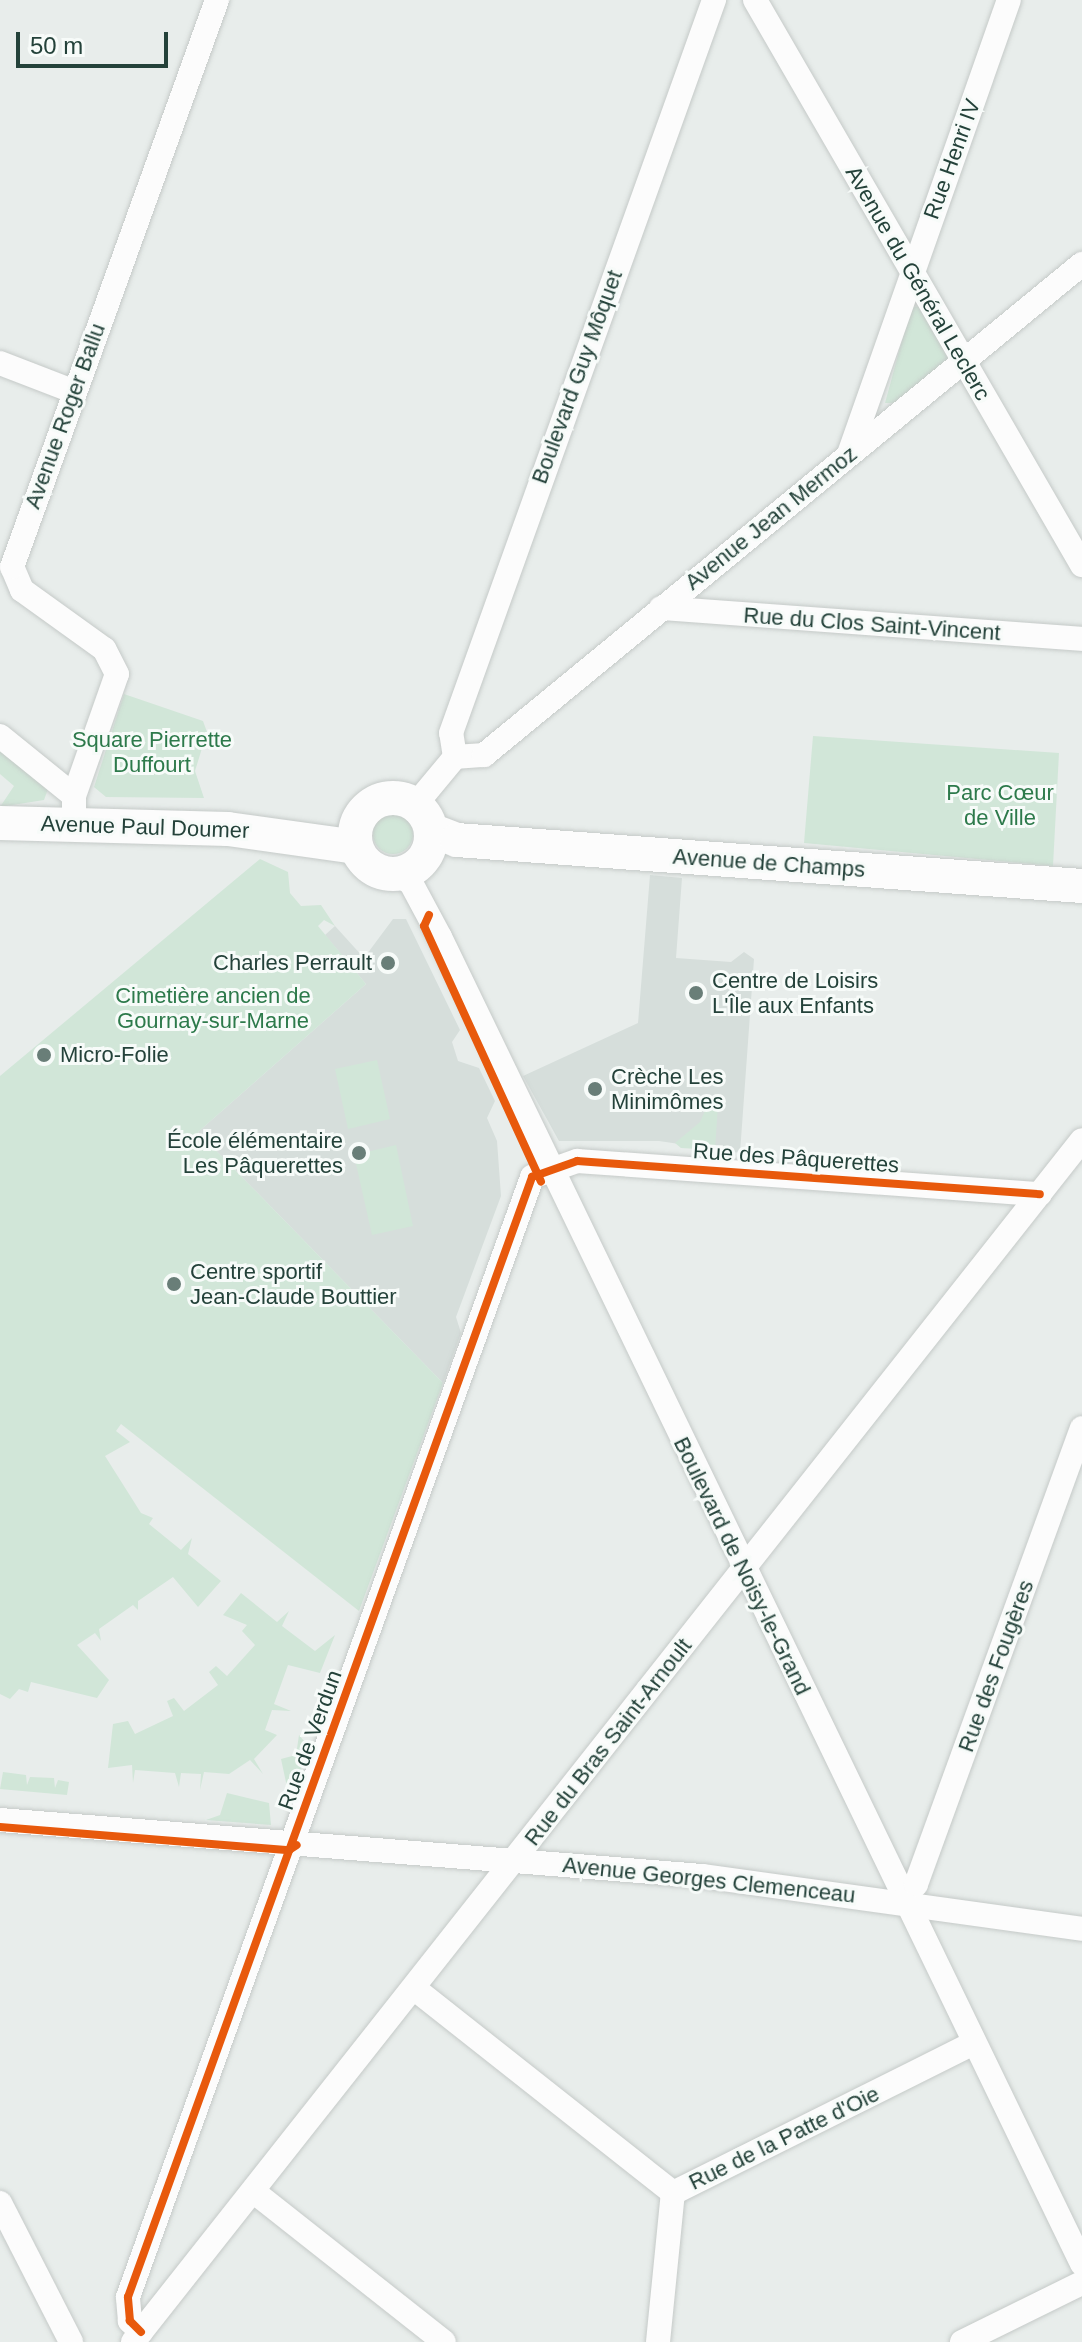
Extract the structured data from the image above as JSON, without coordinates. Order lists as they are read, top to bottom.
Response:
{
  "streets": {
    "main road": ["Avenue Paul Doumer", "Avenue de Champs"],
    "street": [
      "Rue Henri IV",
      "Avenue du Général Leclerc",
      "Boulevard Guy Môquet",
      "Avenue Roger Ballu",
      "Avenue Jean Mermoz",
      "Rue du Clos Saint-Vincent",
      "Rue des Pâquerettes",
      "Boulevard de Noisy-le-Grand",
      "Rue des Fougères",
      "Rue de Verdun",
      "Rue du Bras Saint-Arnoult",
      "Avenue Georges Clemenceau",
      "Rue de la Patte d'Oie"
    ]
  },
  "crossings": [
    ["Rue Henri IV", "Avenue du Général Leclerc"],
    ["Rue Henri IV", "Avenue Jean Mermoz"],
    ["Avenue du Général Leclerc", "Avenue Jean Mermoz"],
    ["Boulevard Guy Môquet", "Avenue Jean Mermoz"],
    ["Avenue Roger Ballu", "Avenue Paul Doumer"],
    ["Avenue Jean Mermoz", "Rue du Clos Saint-Vincent"],
    ["Avenue Paul Doumer", "Avenue de Champs"],
    ["Rue des Pâquerettes", "Boulevard de Noisy-le-Grand"],
    ["Rue des Pâquerettes", "Rue de Verdun"],
    ["Rue des Pâquerettes", "Rue du Bras Saint-Arnoult"],
    ["Boulevard de Noisy-le-Grand", "Rue des Fougères"],
    ["Boulevard de Noisy-le-Grand", "Rue de Verdun"],
    ["Boulevard de Noisy-le-Grand", "Rue du Bras Saint-Arnoult"],
    ["Boulevard de Noisy-le-Grand", "Avenue Georges Clemenceau"],
    ["Boulevard de Noisy-le-Grand", "Rue de la Patte d'Oie"],
    ["Rue des Fougères", "Avenue Georges Clemenceau"],
    ["Rue de Verdun", "Rue du Bras Saint-Arnoult"],
    ["Rue de Verdun", "Avenue Georges Clemenceau"],
    ["Rue du Bras Saint-Arnoult", "Avenue Georges Clemenceau"],
    ["Rue du Bras Saint-Arnoult", "Rue de la Patte d'Oie"]
  ],
  "parks": ["Square Pierrette Duffourt", "Parc Cœur de Ville", "Cimetière ancien de Gournay-sur-Marne"],
  "places": [
    "Charles Perrault",
    "Centre de Loisirs L'Île aux Enfants",
    "Micro-Folie",
    "Crèche Les Minimômes",
    "École élémentaire Les Pâquerettes",
    "Centre sportif Jean-Claude Bouttier"
  ],
  "scale_bar": "50 m"
}
